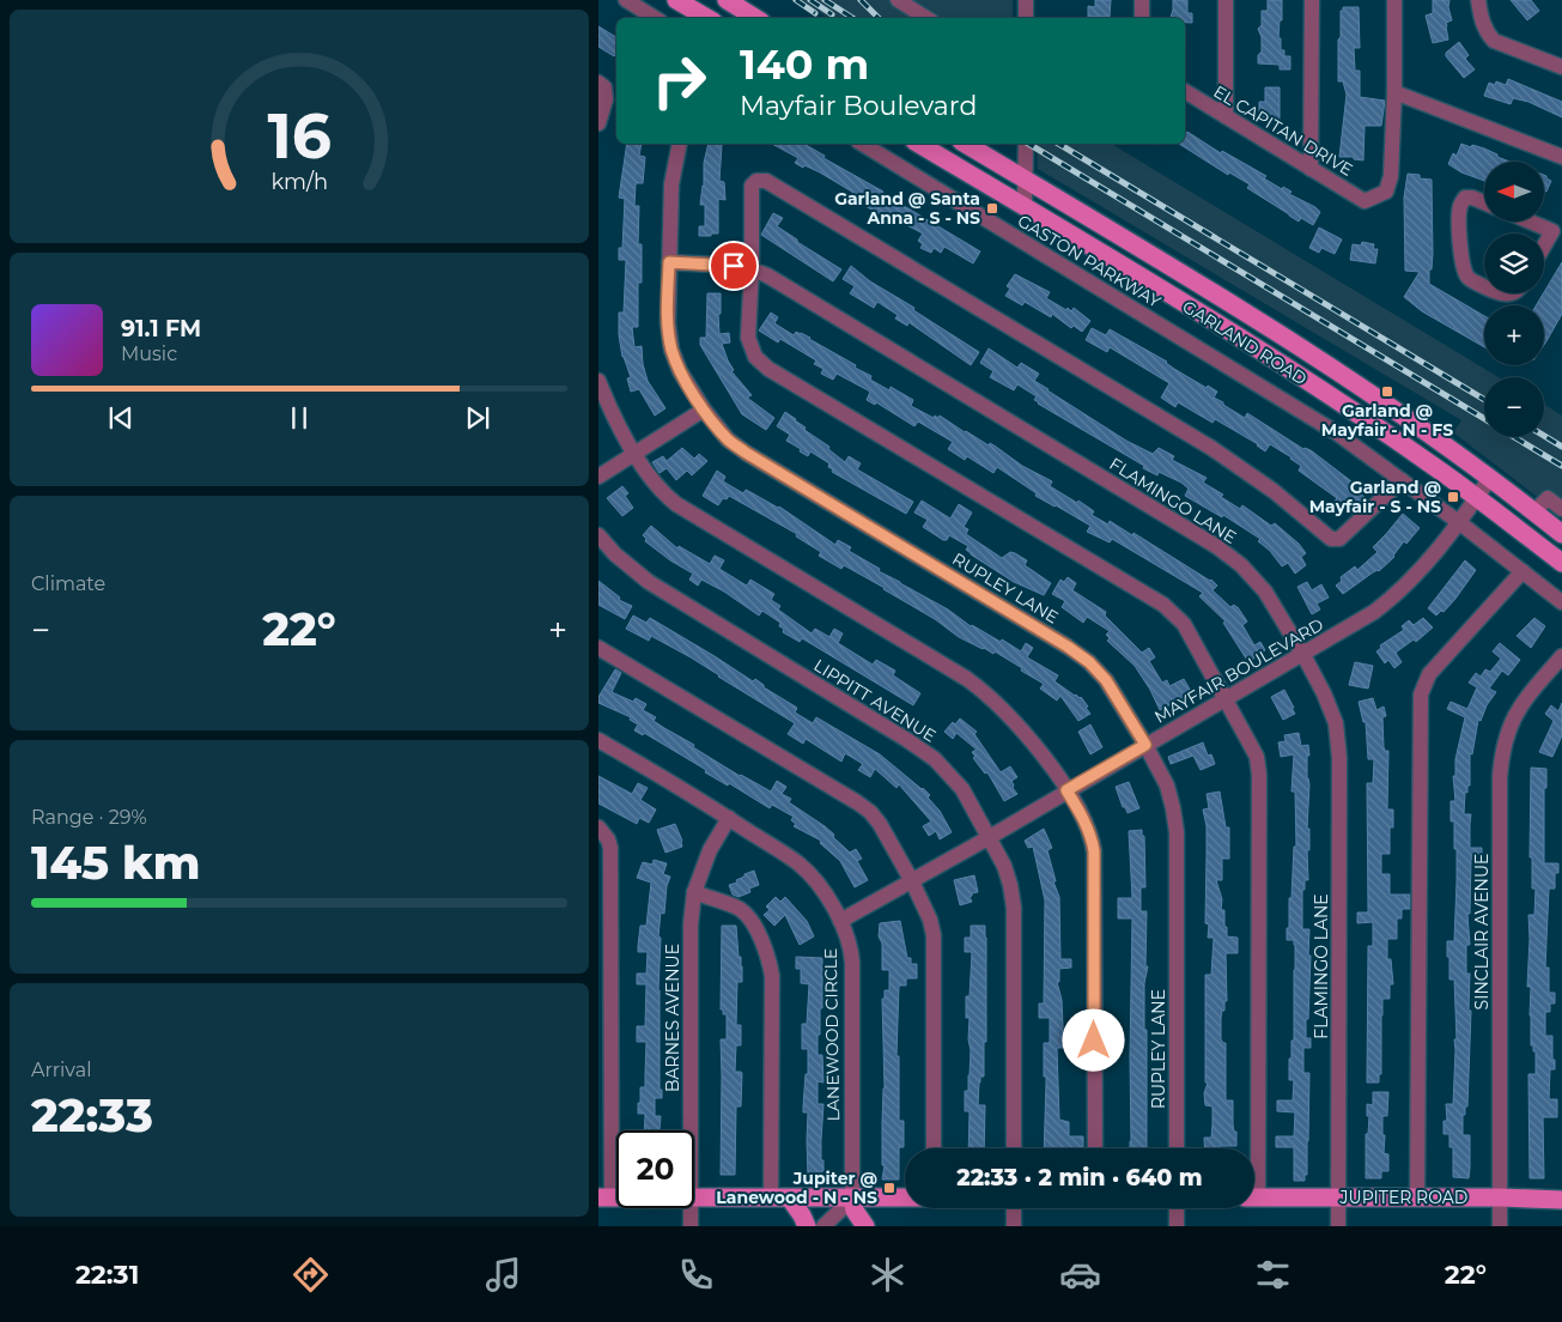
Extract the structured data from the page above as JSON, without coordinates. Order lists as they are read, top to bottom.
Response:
{
  "streets": {
    "main road": ["GARLAND ROAD", "JUPITER ROAD"],
    "street": [
      "EL CAPITAN DRIVE",
      "GASTON PARKWAY",
      "FLAMINGO LANE",
      "RUPLEY LANE",
      "MAYFAIR BOULEVARD",
      "LIPPITT AVENUE",
      "SINCLAIR AVENUE",
      "BARNES AVENUE",
      "LANEWOOD CIRCLE"
    ]
  },
  "crossings": [
    ["GASTON PARKWAY", "MAYFAIR BOULEVARD"],
    ["GARLAND ROAD", "MAYFAIR BOULEVARD"],
    ["FLAMINGO LANE", "RUPLEY LANE"],
    ["FLAMINGO LANE", "MAYFAIR BOULEVARD"],
    ["FLAMINGO LANE", "JUPITER ROAD"],
    ["RUPLEY LANE", "MAYFAIR BOULEVARD"],
    ["MAYFAIR BOULEVARD", "LIPPITT AVENUE"],
    ["MAYFAIR BOULEVARD", "LANEWOOD CIRCLE"],
    ["SINCLAIR AVENUE", "JUPITER ROAD"],
    ["BARNES AVENUE", "LANEWOOD CIRCLE"]
  ],
  "places": {
    "transit": [
      "Garland @ Santa Anna - S - NS",
      "Garland @ Mayfair - N - FS",
      "Garland @ Mayfair - S - NS",
      "Jupiter @ Lanewood - N - NS"
    ]
  },
  "north": "left",
  "page": {
    "turn": ["140 m", "Mayfair Boulevard"],
    "map_buttons": ["+", "−"],
    "song": ["91.1 FM", "Music"],
    "tile": [
      "Climate",
      ["Range · 29%", "145 km"],
      ["Arrival", "22:33"]
    ],
    "heat": ["−", "22°", "+"],
    "limit": "20",
    "trip": "22:33 · 2 min · 640 m",
    "tabs": ["22:31", "22°"],
    "gauge": ["16", "km/h"]
  }
}
